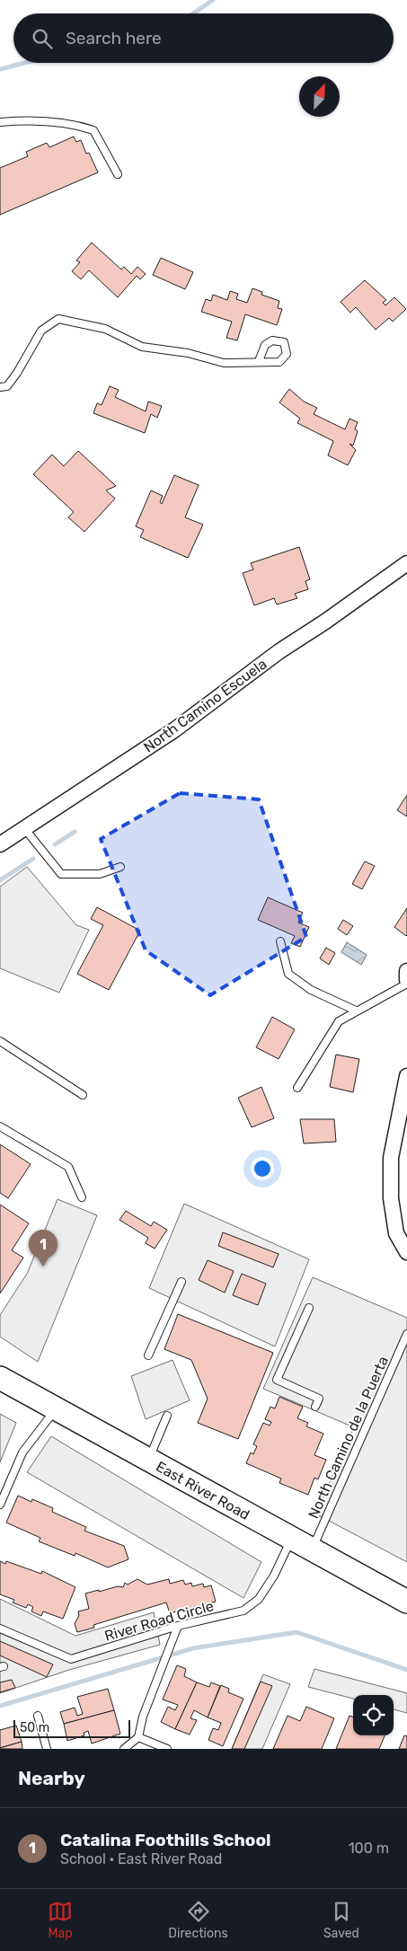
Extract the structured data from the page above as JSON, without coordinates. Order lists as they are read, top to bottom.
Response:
{
  "streets": {
    "main road": ["East River Road"],
    "street": ["North Camino Escuela"],
    "lane": ["North Camino de la Puerta", "River Road Circle"]
  },
  "crossings": [
    ["North Camino de la Puerta", "East River Road"],
    ["East River Road", "River Road Circle"]
  ],
  "scale_bar": "50 m",
  "north": "top right",
  "page": {
    "search": "Search here",
    "pins": "1",
    "scale": "50 m",
    "heading": "Nearby",
    "list": [
      {
        "mark": "1",
        "name": "Catalina Foothills School",
        "note": "School · East River Road",
        "value": "100 m"
      }
    ],
    "nav": ["Map", "Directions", "Saved"]
  }
}
